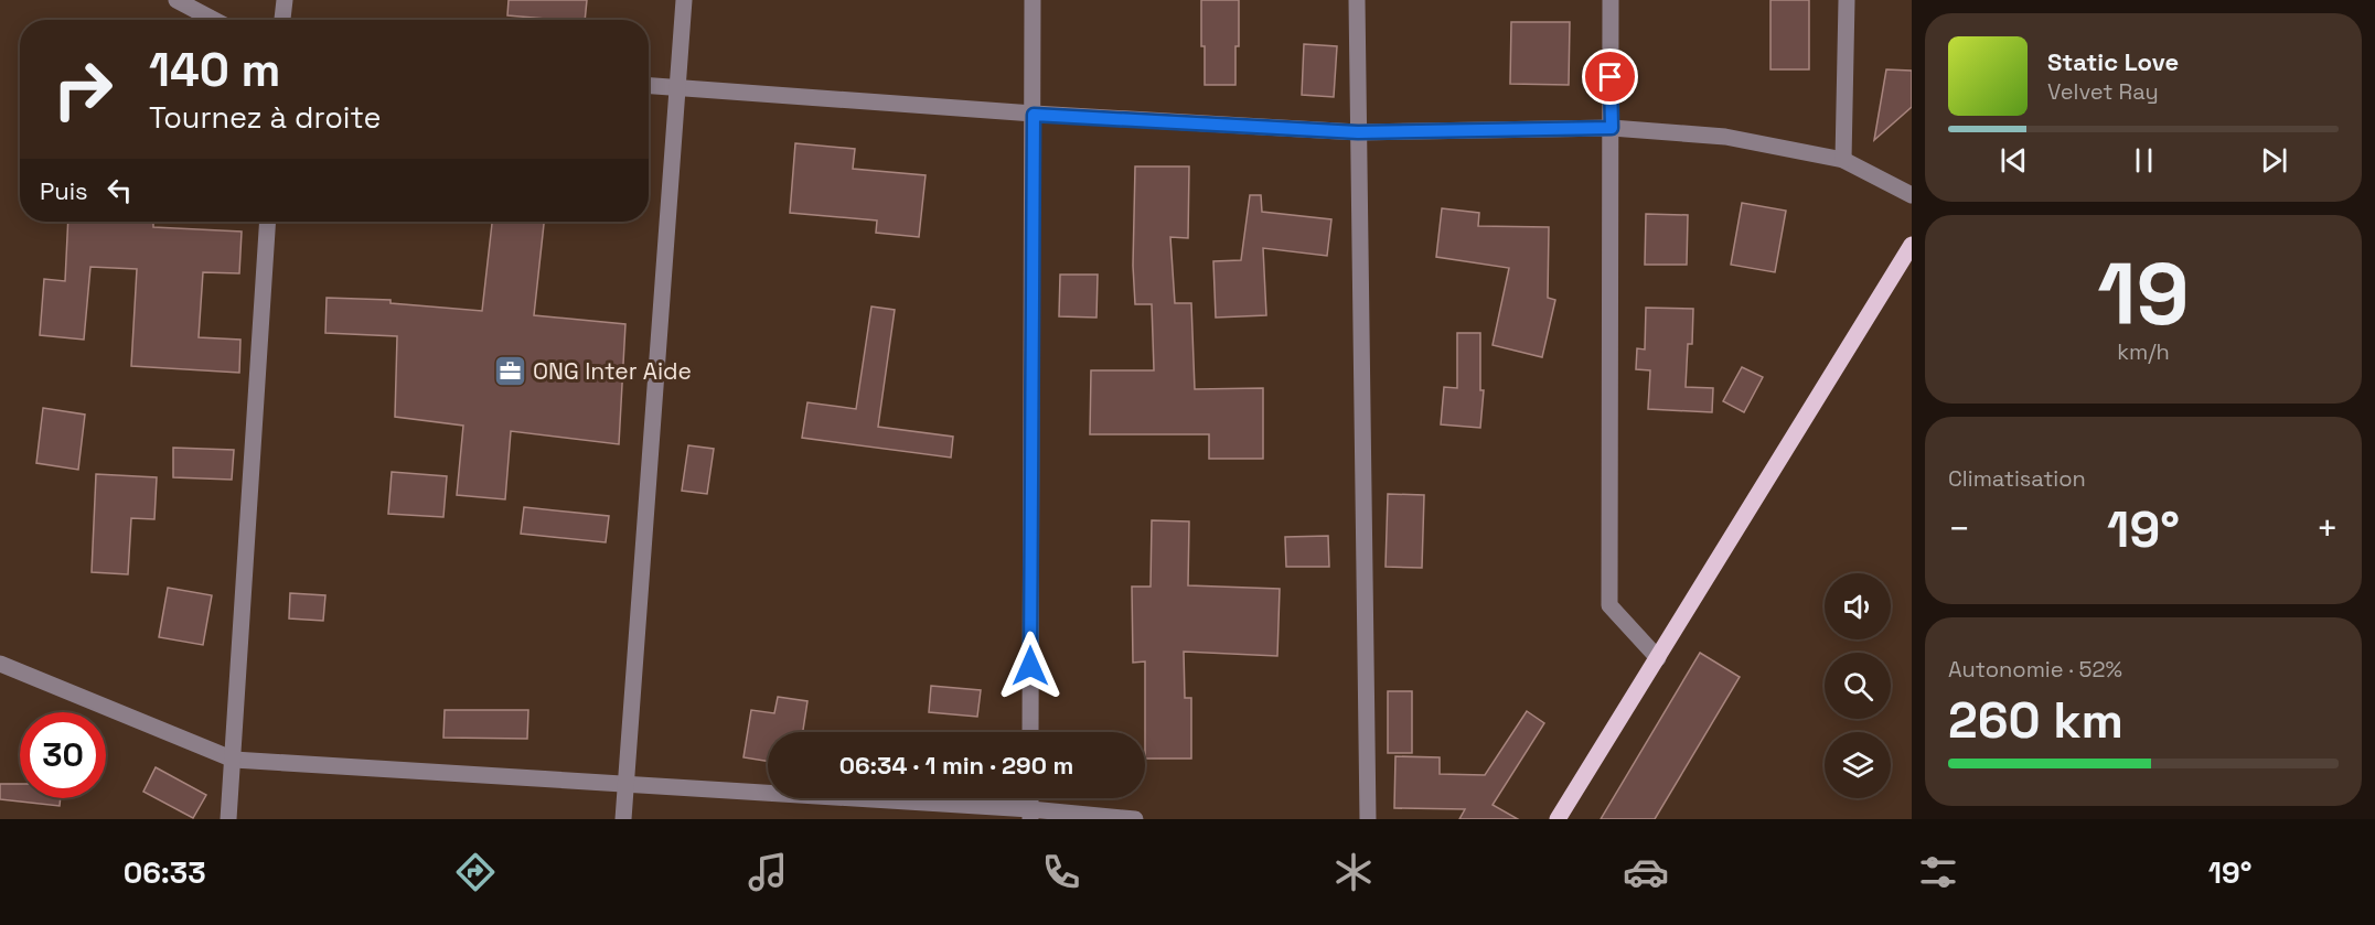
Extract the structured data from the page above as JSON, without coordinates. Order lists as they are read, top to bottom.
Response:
{
  "places": {
    "office": ["ONG Inter Aide"]
  },
  "page": {
    "turn": ["140 m", "Tournez à droite"],
    "song": ["Static Love", "Velvet Ray"],
    "then": "Puis",
    "tile": [
      ["19", "km/h"],
      "Climatisation",
      ["Autonomie · 52%", "260 km"]
    ],
    "heat": ["−", "19°", "+"],
    "limit": "30",
    "trip": "06:34 · 1 min · 290 m",
    "tabs": ["06:33", "19°"]
  }
}
